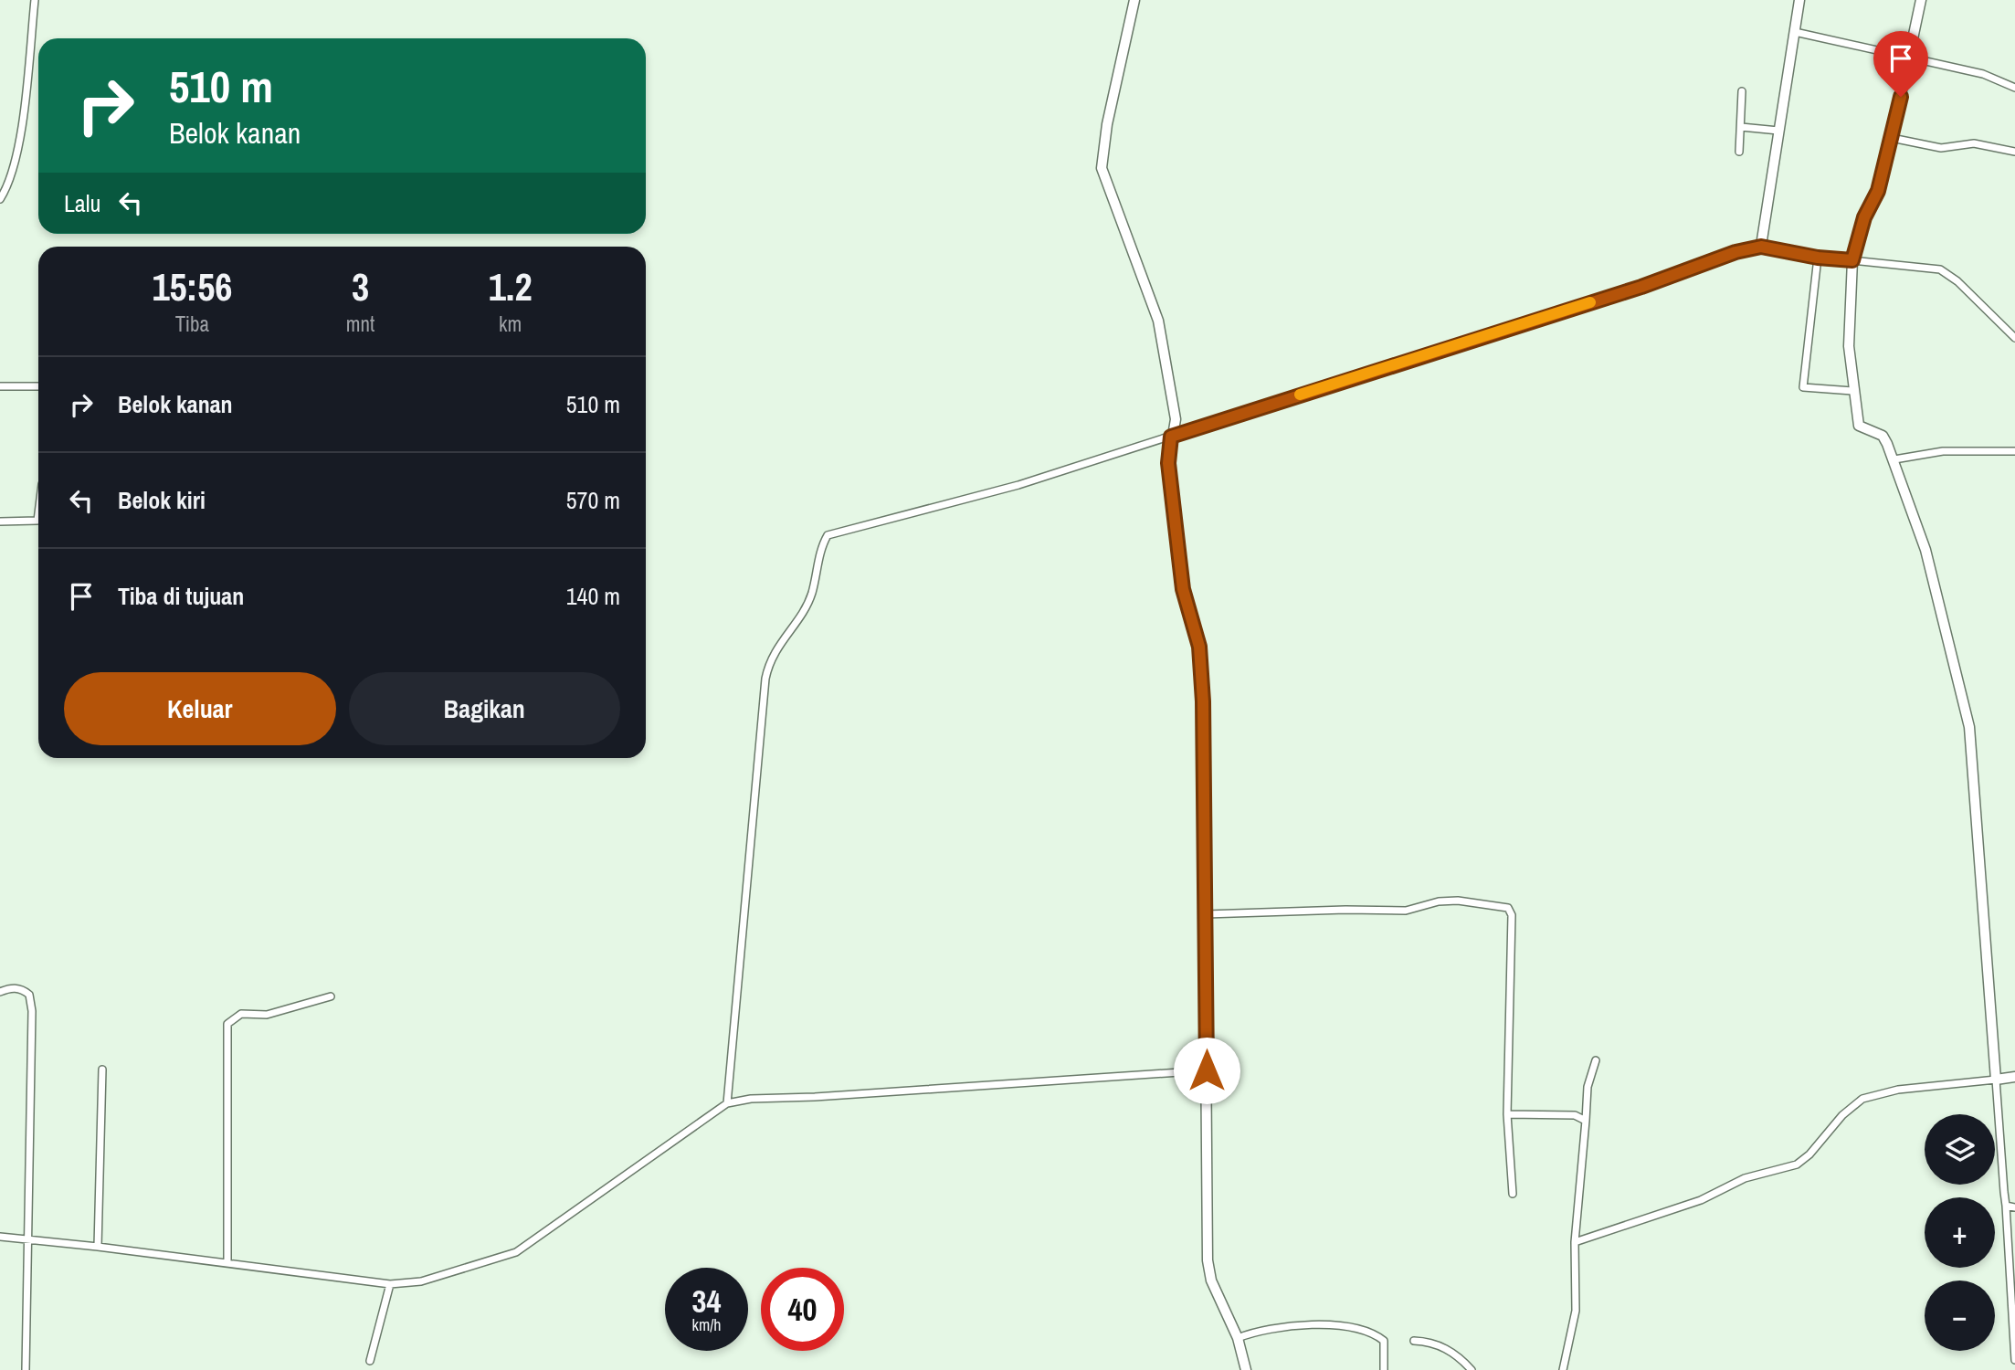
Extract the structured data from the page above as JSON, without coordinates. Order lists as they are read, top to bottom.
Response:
{
  "page": {
    "turn": ["510 m", "Belok kanan"],
    "then": "Lalu",
    "eta": [
      "15:56",
      "Tiba",
      "3",
      "mnt",
      "1.2",
      "km"
    ],
    "list": [
      {
        "name": "Belok kanan",
        "value": "510 m"
      },
      {
        "name": "Belok kiri",
        "value": "570 m"
      },
      {
        "name": "Tiba di tujuan",
        "value": "140 m"
      }
    ],
    "buttons": ["Keluar", "Bagikan"],
    "map_buttons": ["+", "−"],
    "speed": "34 km/h",
    "limit": "40"
  }
}
